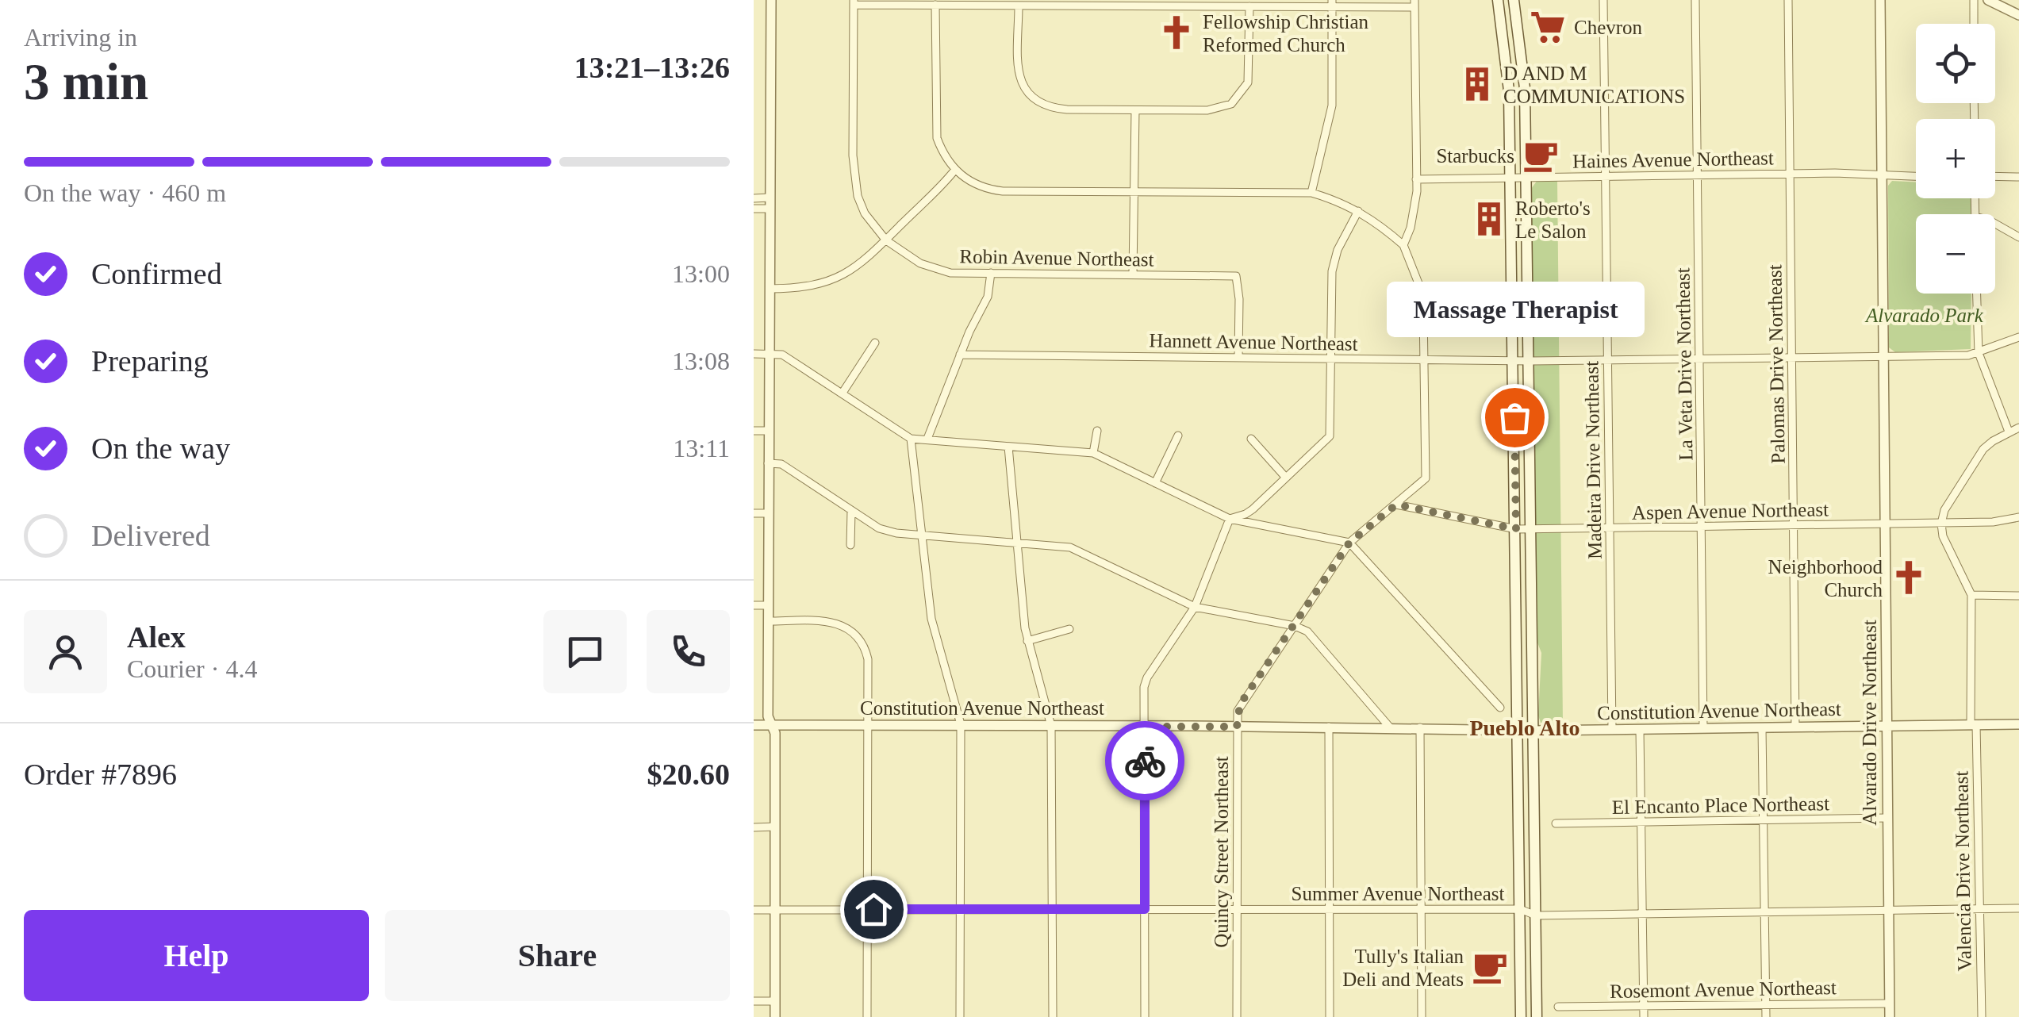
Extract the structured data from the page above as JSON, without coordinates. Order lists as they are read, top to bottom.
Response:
{
  "streets": {
    "street": [
      "Haines Avenue Northeast",
      "Robin Avenue Northeast",
      "Hannett Avenue Northeast",
      "La Veta Drive Northeast",
      "Palomas Drive Northeast",
      "Madeira Drive Northeast",
      "Aspen Avenue Northeast",
      "Constitution Avenue Northeast",
      "Alvarado Drive Northeast",
      "El Encanto Place Northeast",
      "Quincy Street Northeast",
      "Valencia Drive Northeast",
      "Summer Avenue Northeast",
      "Rosemont Avenue Northeast"
    ]
  },
  "crossings": [
    ["Haines Avenue Northeast", "La Veta Drive Northeast"],
    ["Haines Avenue Northeast", "Palomas Drive Northeast"],
    ["Haines Avenue Northeast", "Madeira Drive Northeast"],
    ["Haines Avenue Northeast", "Alvarado Drive Northeast"],
    ["Robin Avenue Northeast", "Hannett Avenue Northeast"],
    ["Hannett Avenue Northeast", "La Veta Drive Northeast"],
    ["Hannett Avenue Northeast", "Palomas Drive Northeast"],
    ["Hannett Avenue Northeast", "Madeira Drive Northeast"],
    ["Hannett Avenue Northeast", "Alvarado Drive Northeast"],
    ["Hannett Avenue Northeast", "Quincy Street Northeast"],
    ["La Veta Drive Northeast", "Aspen Avenue Northeast"],
    ["La Veta Drive Northeast", "Constitution Avenue Northeast"],
    ["Palomas Drive Northeast", "Aspen Avenue Northeast"],
    ["Palomas Drive Northeast", "Constitution Avenue Northeast"],
    ["Madeira Drive Northeast", "Aspen Avenue Northeast"],
    ["Madeira Drive Northeast", "Constitution Avenue Northeast"],
    ["Aspen Avenue Northeast", "Alvarado Drive Northeast"],
    ["Aspen Avenue Northeast", "Quincy Street Northeast"],
    ["Aspen Avenue Northeast", "Valencia Drive Northeast"],
    ["Constitution Avenue Northeast", "Alvarado Drive Northeast"],
    ["Constitution Avenue Northeast", "Quincy Street Northeast"],
    ["Constitution Avenue Northeast", "Valencia Drive Northeast"],
    ["Alvarado Drive Northeast", "El Encanto Place Northeast"],
    ["Alvarado Drive Northeast", "Summer Avenue Northeast"],
    ["Alvarado Drive Northeast", "Rosemont Avenue Northeast"],
    ["Quincy Street Northeast", "Summer Avenue Northeast"],
    ["Valencia Drive Northeast", "Summer Avenue Northeast"]
  ],
  "districts": ["Pueblo Alto"],
  "parks": ["Alvarado Park"],
  "places": {
    "supermarket": ["Chevron"],
    "church": ["Fellowship Christian Reformed Church", "Neighborhood Church"],
    "building": ["D AND M COMMUNICATIONS", "Roberto's Le Salon"],
    "cafe": ["Starbucks", "Tully's Italian Deli and Meats"],
    "other": ["Massage Therapist"]
  },
  "page": {
    "heading": ["3 min", "Arriving in", "13:21–13:26"],
    "panel": [
      "Alex",
      "Courier · 4.4",
      "Order #7896",
      "$20.60"
    ],
    "map_buttons": ["+", "−"],
    "bar": "On the way · 460 m",
    "list": [
      ["Confirmed", "13:00"],
      ["Preparing", "13:08"],
      ["On the way", "13:11"],
      "Delivered"
    ],
    "bubble": "Massage Therapist",
    "buttons": ["Help", "Share"]
  }
}
